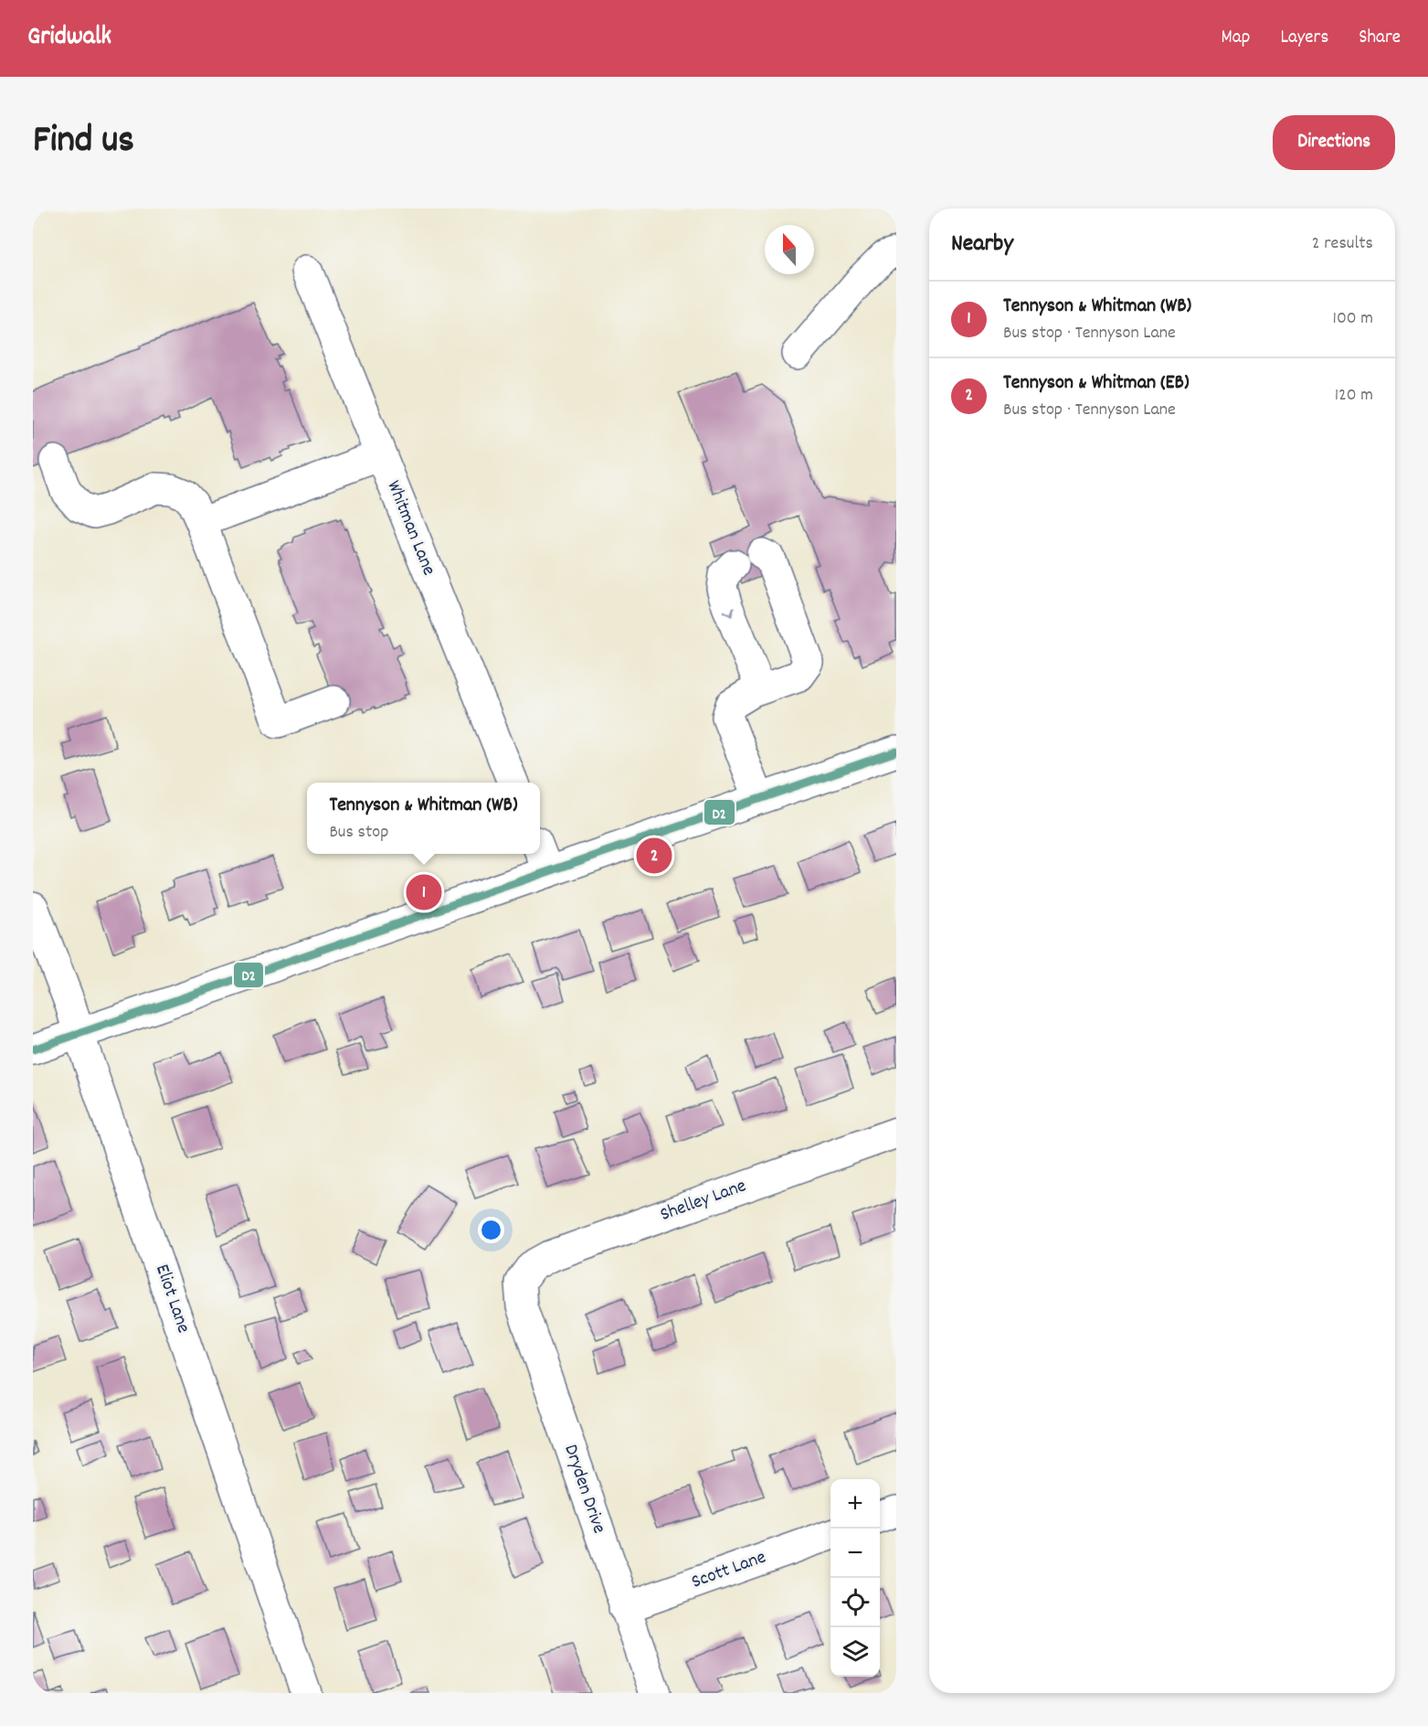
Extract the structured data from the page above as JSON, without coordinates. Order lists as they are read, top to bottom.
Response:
{
  "streets": {
    "street": [
      "Whitman Lane",
      "Shelley Lane",
      "Eliot Lane",
      "Dryden Drive",
      "Scott Lane"
    ]
  },
  "crossings": [
    ["Shelley Lane", "Dryden Drive"],
    ["Dryden Drive", "Scott Lane"]
  ],
  "lines": ["transit line D2"],
  "north": "top",
  "page": {
    "header": "Gridwalk",
    "nav": ["Map", "Layers", "Share"],
    "title": "Find us",
    "buttons": "Directions",
    "heading": ["Nearby", "2 results"],
    "list": [
      {
        "mark": "1",
        "name": "Tennyson & Whitman (WB)",
        "note": "Bus stop · Tennyson Lane",
        "value": "100 m"
      },
      {
        "mark": "2",
        "name": "Tennyson & Whitman (EB)",
        "note": "Bus stop · Tennyson Lane",
        "value": "120 m"
      }
    ],
    "popup": ["Tennyson & Whitman (WB)", "Bus stop"],
    "pins": ["2", "1"],
    "map_buttons": ["+", "−"]
  }
}
